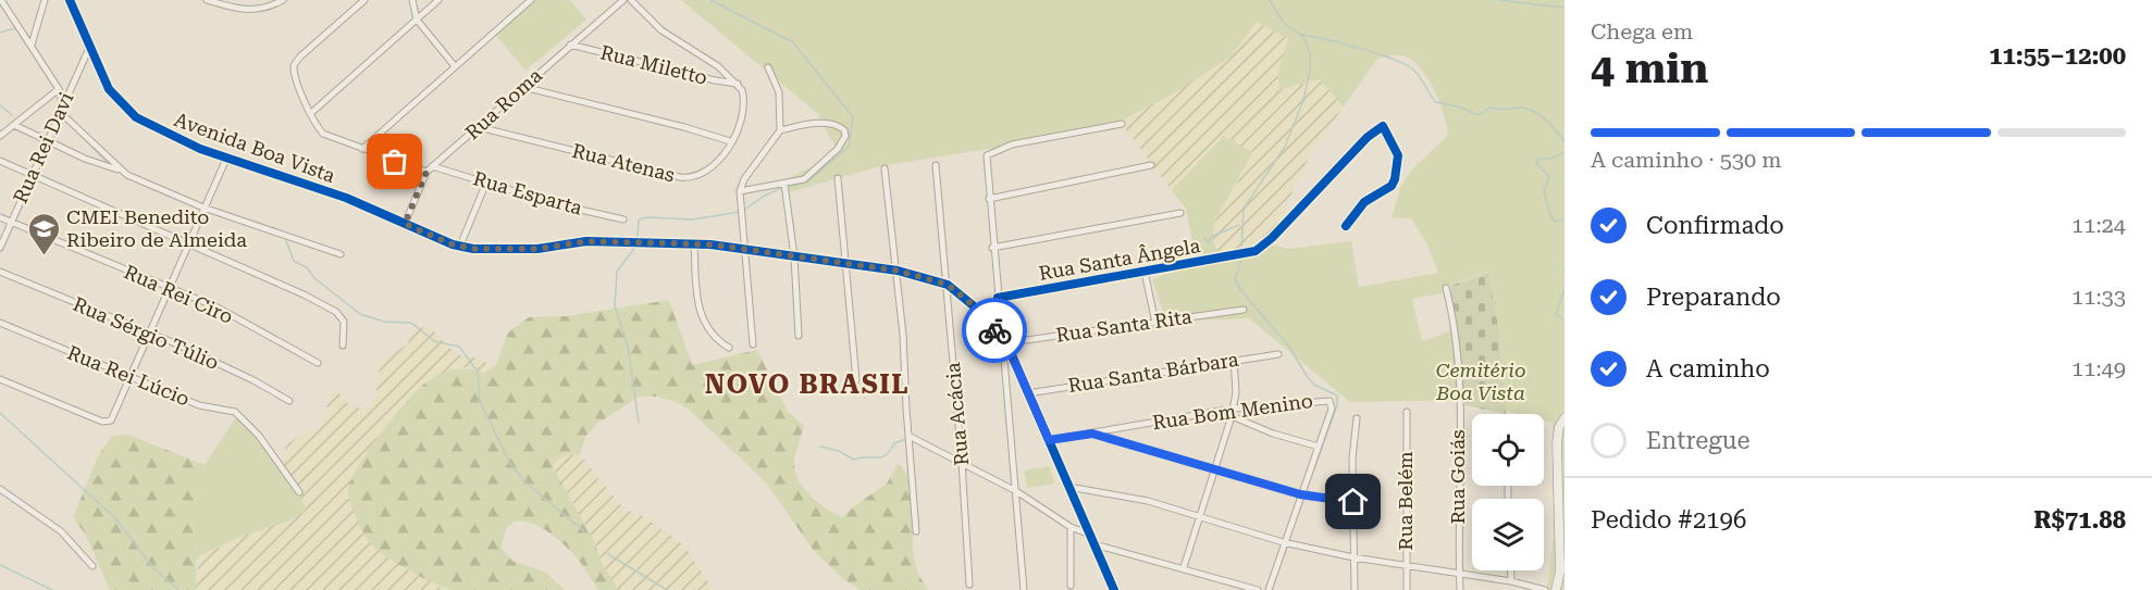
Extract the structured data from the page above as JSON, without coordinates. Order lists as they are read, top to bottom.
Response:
{
  "streets": {
    "street": [
      "Rua Miletto",
      "Rua Roma",
      "Rua Rei Davi",
      "Avenida Boa Vista",
      "Rua Atenas",
      "Rua Esparta",
      "Rua Santa Ângela",
      "Rua Rei Ciro",
      "Rua Santa Rita",
      "Rua Sérgio Túlio",
      "Rua Santa Bárbara",
      "Rua Rei Lúcio",
      "Rua Bom Menino",
      "Rua Acácia",
      "Rua Goiás",
      "Rua Belém"
    ]
  },
  "crossings": [
    ["Rua Miletto", "Rua Roma"],
    ["Rua Miletto", "Rua Atenas"],
    ["Rua Roma", "Avenida Boa Vista"],
    ["Rua Roma", "Rua Atenas"],
    ["Rua Roma", "Rua Esparta"],
    ["Rua Rei Davi", "Avenida Boa Vista"],
    ["Rua Rei Davi", "Rua Rei Ciro"],
    ["Avenida Boa Vista", "Rua Acácia"]
  ],
  "districts": ["NOVO BRASIL"],
  "parks": ["Cemitério Boa Vista"],
  "places": {
    "school or university": ["CMEI Benedito Ribeiro de Almeida"]
  },
  "page": {
    "heading": ["4 min", "Chega em", "11:55–12:00"],
    "panel": ["Pedido #2196", "R$71.88"],
    "bar": "A caminho · 530 m",
    "list": [
      ["Confirmado", "11:24"],
      ["Preparando", "11:33"],
      ["A caminho", "11:49"],
      "Entregue"
    ]
  }
}
